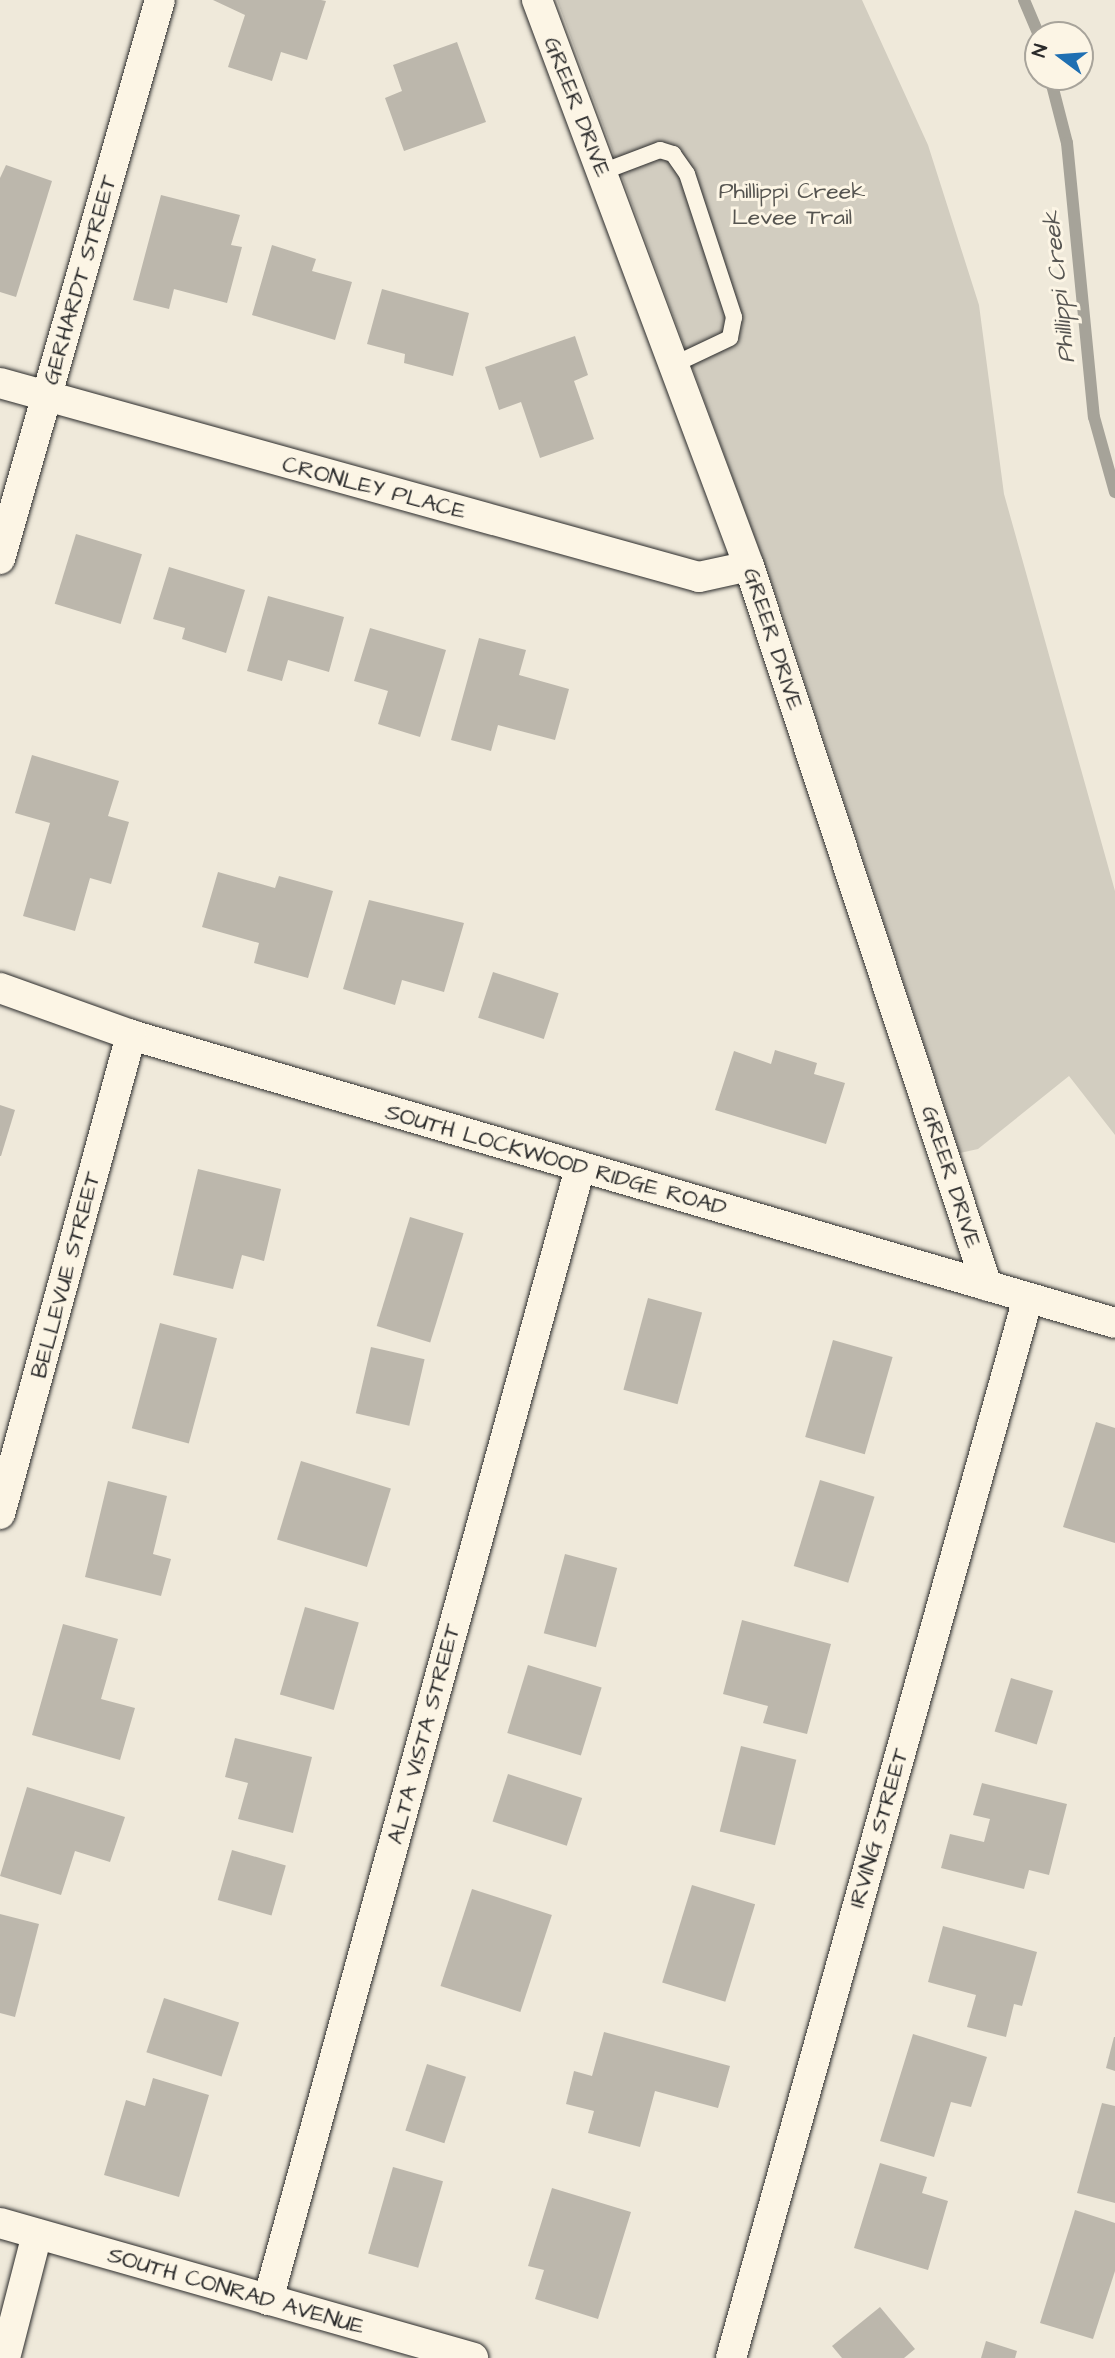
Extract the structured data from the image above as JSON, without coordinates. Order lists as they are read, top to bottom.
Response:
{
  "streets": {
    "street": [
      "GREER DRIVE",
      "GERHARDT STREET",
      "CRONLEY PLACE",
      "SOUTH LOCKWOOD RIDGE ROAD",
      "BELLEVUE STREET",
      "ALTA VISTA STREET",
      "IRVING STREET",
      "SOUTH CONRAD AVENUE"
    ]
  },
  "crossings": [
    ["GREER DRIVE", "CRONLEY PLACE"],
    ["GREER DRIVE", "SOUTH LOCKWOOD RIDGE ROAD"],
    ["GERHARDT STREET", "CRONLEY PLACE"],
    ["SOUTH LOCKWOOD RIDGE ROAD", "BELLEVUE STREET"],
    ["SOUTH LOCKWOOD RIDGE ROAD", "ALTA VISTA STREET"],
    ["SOUTH LOCKWOOD RIDGE ROAD", "IRVING STREET"],
    ["ALTA VISTA STREET", "SOUTH CONRAD AVENUE"]
  ],
  "water": ["Phillippi Creek"],
  "parks": ["Phillippi Creek Levee Trail"],
  "north": "left"
}
